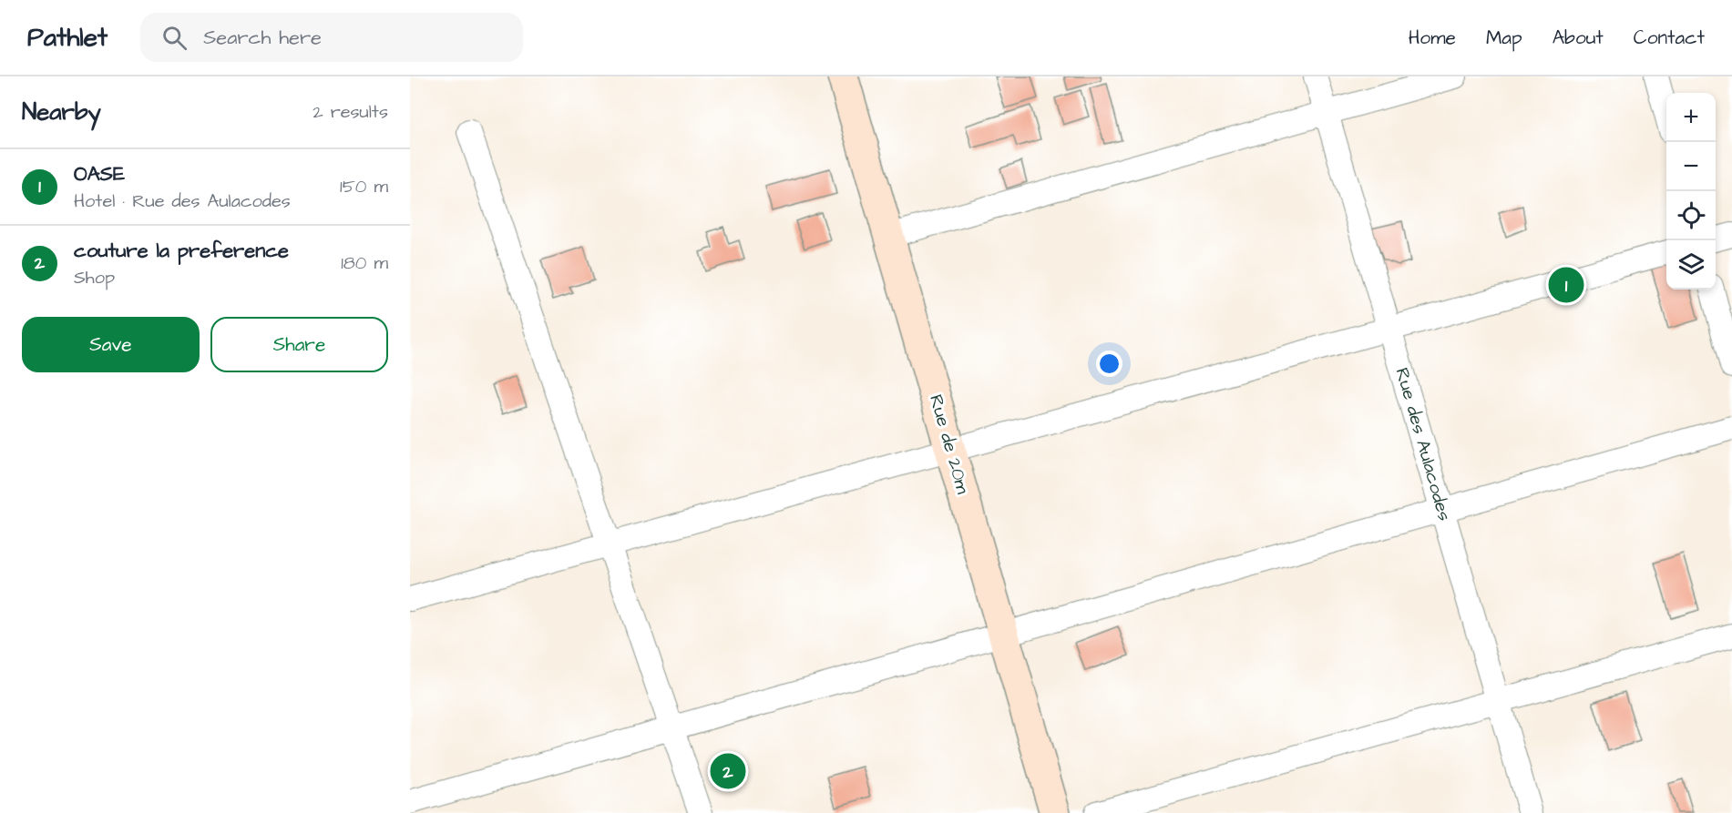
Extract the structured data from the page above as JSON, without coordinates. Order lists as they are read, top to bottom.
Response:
{
  "streets": {
    "street": ["Rue de 20m", "Rue des Aulacodes"]
  },
  "page": {
    "header": "Pathlet",
    "search": "Search here",
    "nav": [
      "Home",
      "Map",
      "About",
      "Contact"
    ],
    "heading": ["Nearby", "2 results"],
    "map_buttons": ["+", "−"],
    "list": [
      {
        "mark": "1",
        "name": "OASE",
        "note": "Hotel · Rue des Aulacodes",
        "value": "150 m"
      },
      {
        "mark": "2",
        "name": "couture la preference",
        "note": "Shop",
        "value": "180 m"
      }
    ],
    "pins": ["1", "2"],
    "buttons": ["Save", "Share"]
  }
}
